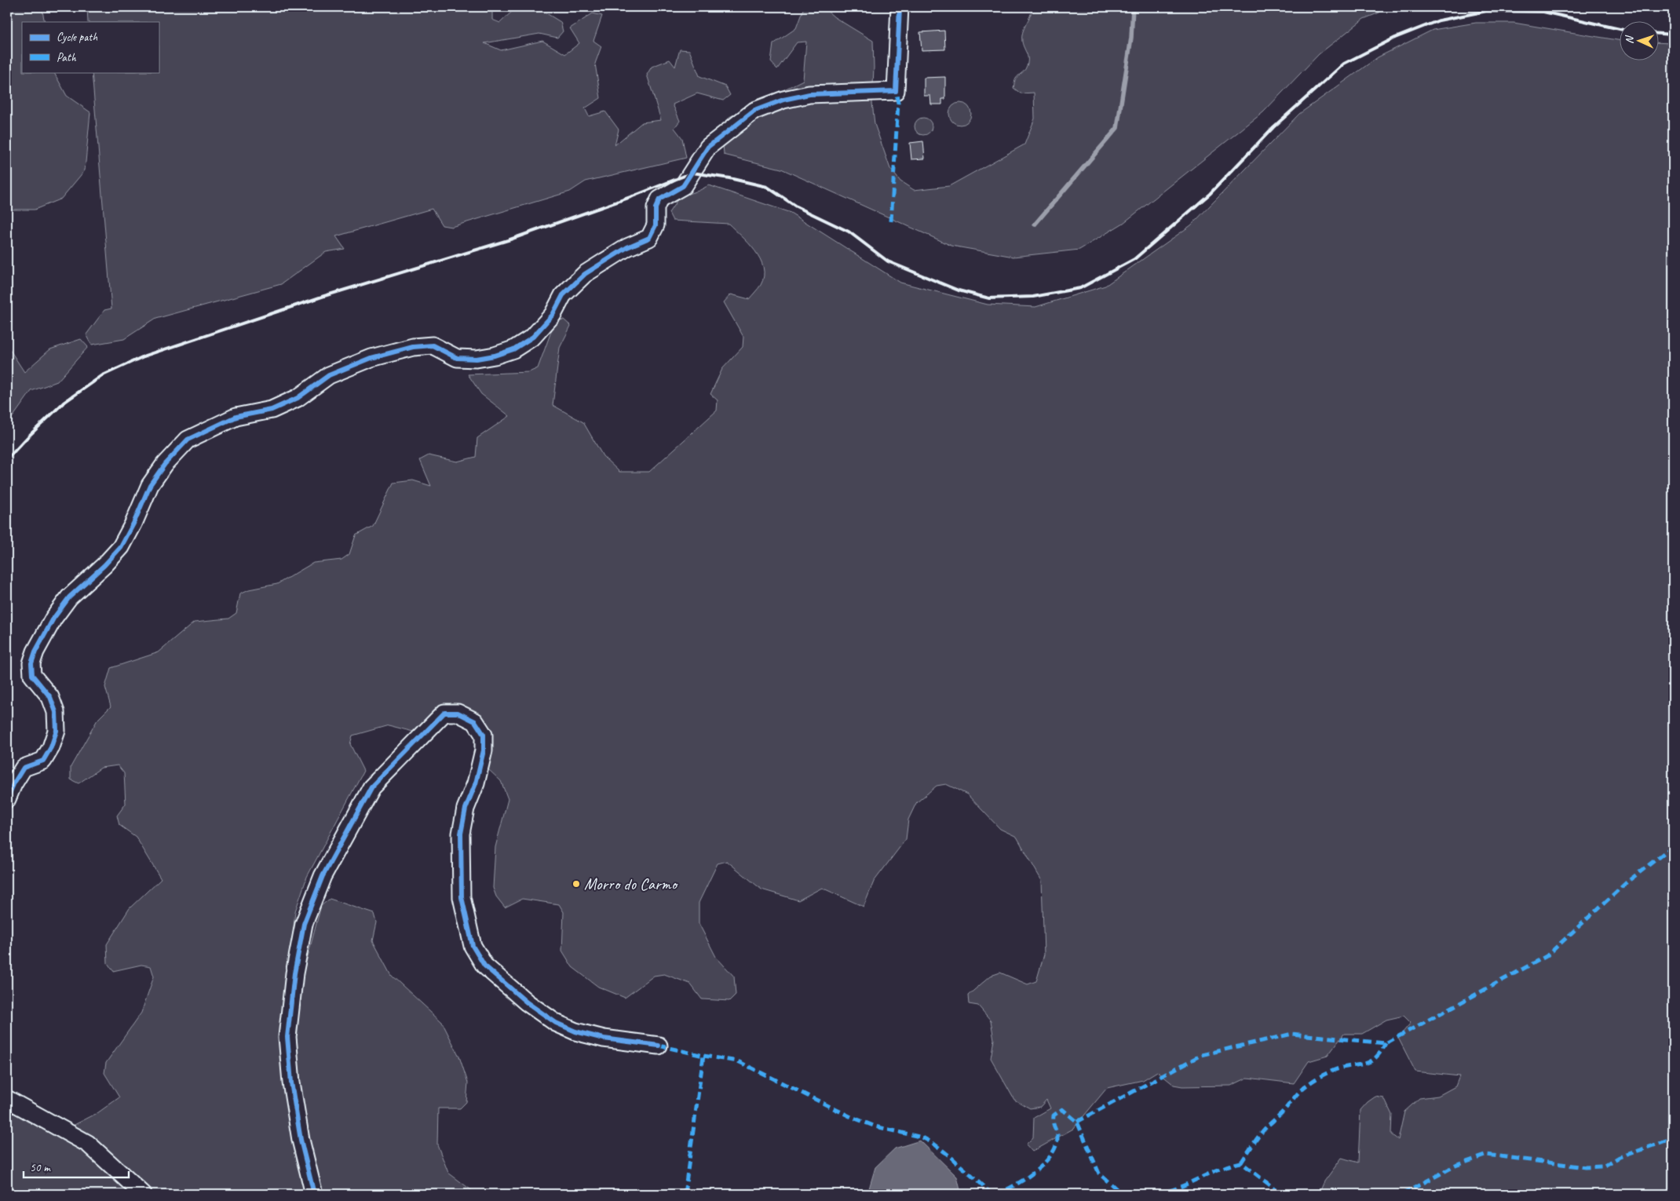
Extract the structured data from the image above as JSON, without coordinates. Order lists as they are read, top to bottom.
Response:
{
  "places": ["Morro do Carmo"],
  "legend": ["Cycle path", "Path"],
  "scale_bar": "50 m",
  "north": "left"
}
